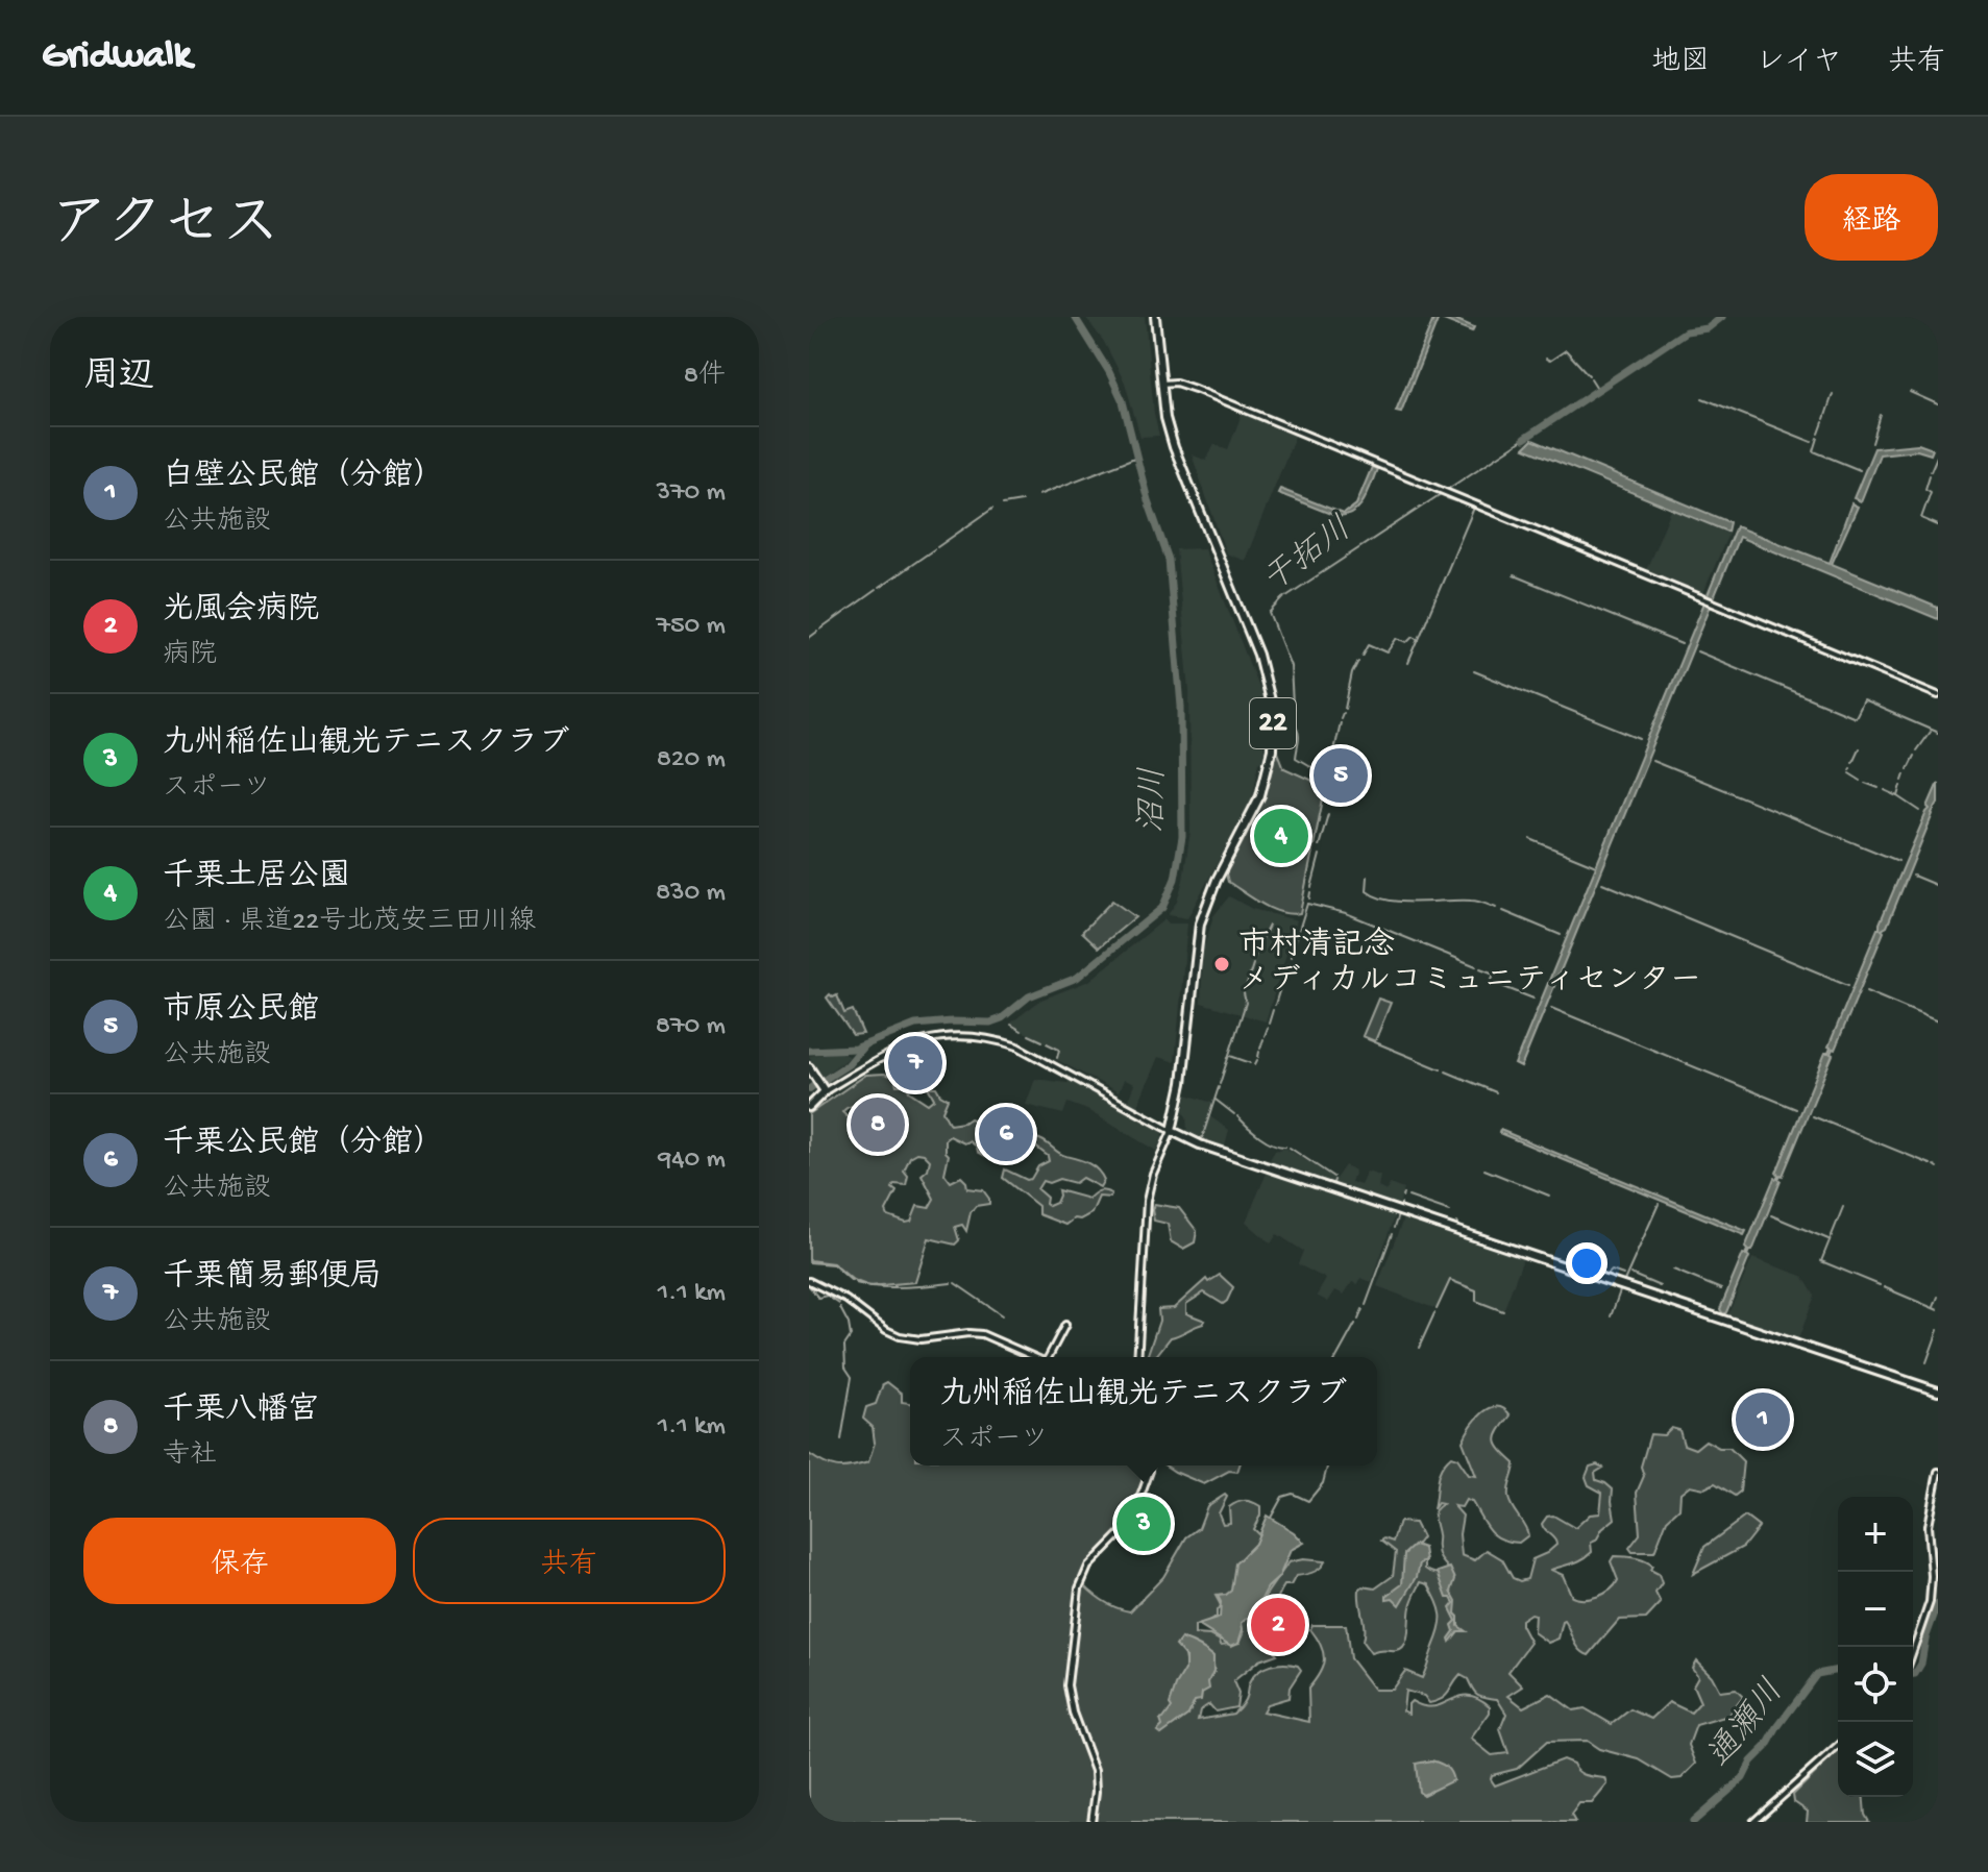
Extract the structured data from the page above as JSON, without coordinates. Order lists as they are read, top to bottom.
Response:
{
  "streets": {
    "main road": ["22"]
  },
  "water": ["干拓川", "沼川", "通瀬川"],
  "places": ["市村清記念 メディカルコミュニティセンター"],
  "page": {
    "header": "Gridwalk",
    "nav": ["地図", "レイヤ", "共有"],
    "title": "アクセス",
    "buttons": [
      "経路",
      ["保存", "共有"]
    ],
    "heading": ["周辺", "8件"],
    "list": [
      {
        "mark": "1",
        "name": "白壁公民館（分館）",
        "note": "公共施設",
        "value": "370 m"
      },
      {
        "mark": "2",
        "name": "光風会病院",
        "note": "病院",
        "value": "750 m"
      },
      {
        "mark": "3",
        "name": "九州稲佐山観光テニスクラブ",
        "note": "スポーツ",
        "value": "820 m"
      },
      {
        "mark": "4",
        "name": "千栗土居公園",
        "note": "公園 · 県道22号北茂安三田川線",
        "value": "830 m"
      },
      {
        "mark": "5",
        "name": "市原公民館",
        "note": "公共施設",
        "value": "870 m"
      },
      {
        "mark": "6",
        "name": "千栗公民館（分館）",
        "note": "公共施設",
        "value": "940 m"
      },
      {
        "mark": "7",
        "name": "千栗簡易郵便局",
        "note": "公共施設",
        "value": "1.1 km"
      },
      {
        "mark": "8",
        "name": "千栗八幡宮",
        "note": "寺社",
        "value": "1.1 km"
      }
    ],
    "pins": [
      "5",
      "4",
      "7",
      "8",
      "6",
      "1",
      "3",
      "2"
    ],
    "popup": ["九州稲佐山観光テニスクラブ", "スポーツ"],
    "map_buttons": ["+", "−"]
  }
}
